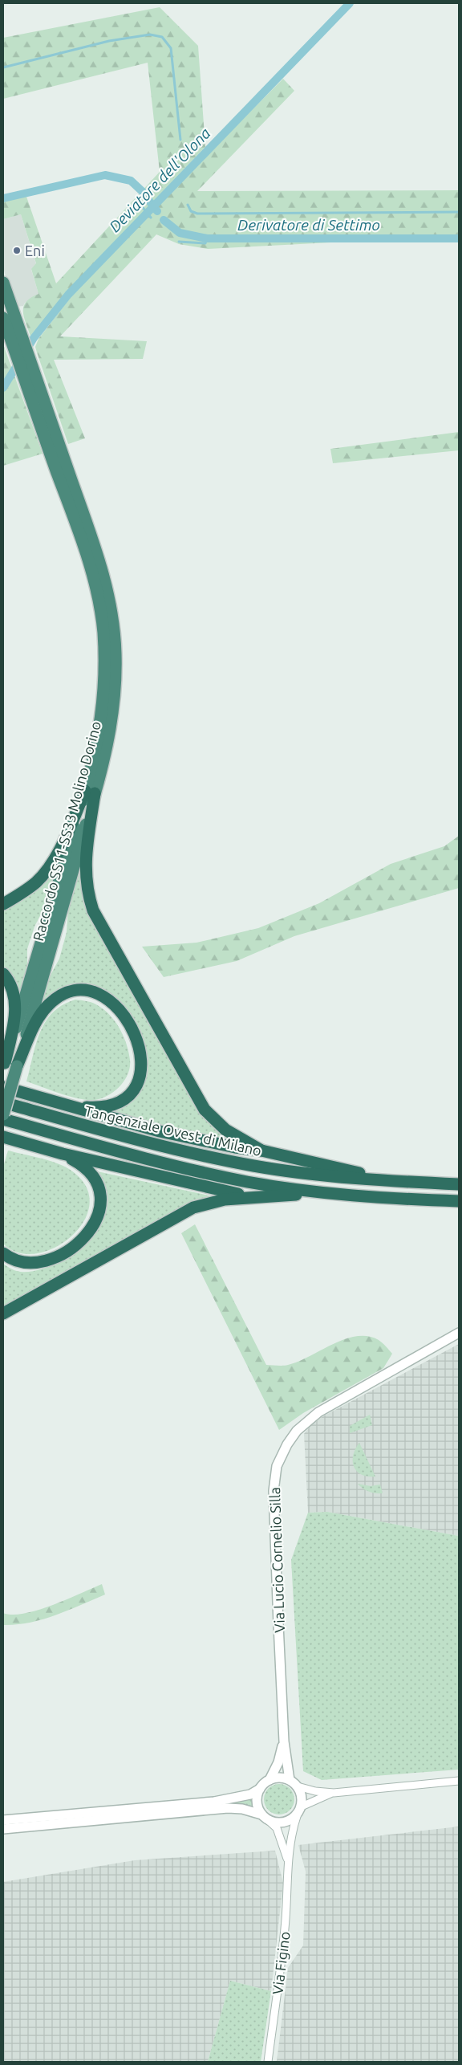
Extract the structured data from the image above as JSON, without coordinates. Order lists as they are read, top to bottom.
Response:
{
  "streets": {
    "highway": ["Raccordo SS11-SS33 Molino Dorino", "Tangenziale Ovest di Milano"],
    "street": ["Via Lucio Cornelio Silla", "Via Figino"]
  },
  "crossings": [
    ["Via Lucio Cornelio Silla", "Via Figino"]
  ],
  "water": ["Deviatore dell'Olona", "Derivatore di Settimo"],
  "places": ["Eni"]
}
